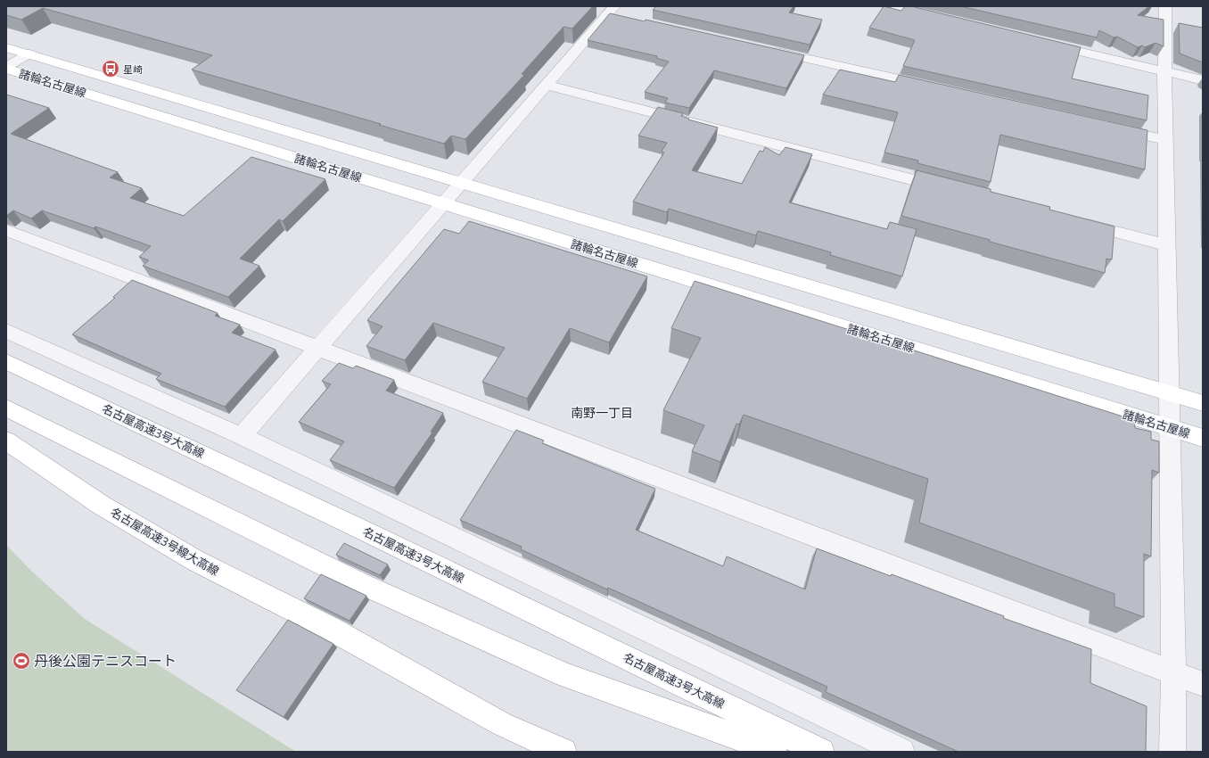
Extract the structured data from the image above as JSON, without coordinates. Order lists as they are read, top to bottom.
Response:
{
  "streets": {
    "main road": ["諸輪名古屋線", "名古屋高速3号大高線", "名古屋高速3号線大高線"]
  },
  "districts": ["南野一丁目"],
  "places": {
    "bus stop": ["星崎"],
    "sports": ["丹後公園テニスコート"]
  }
}
